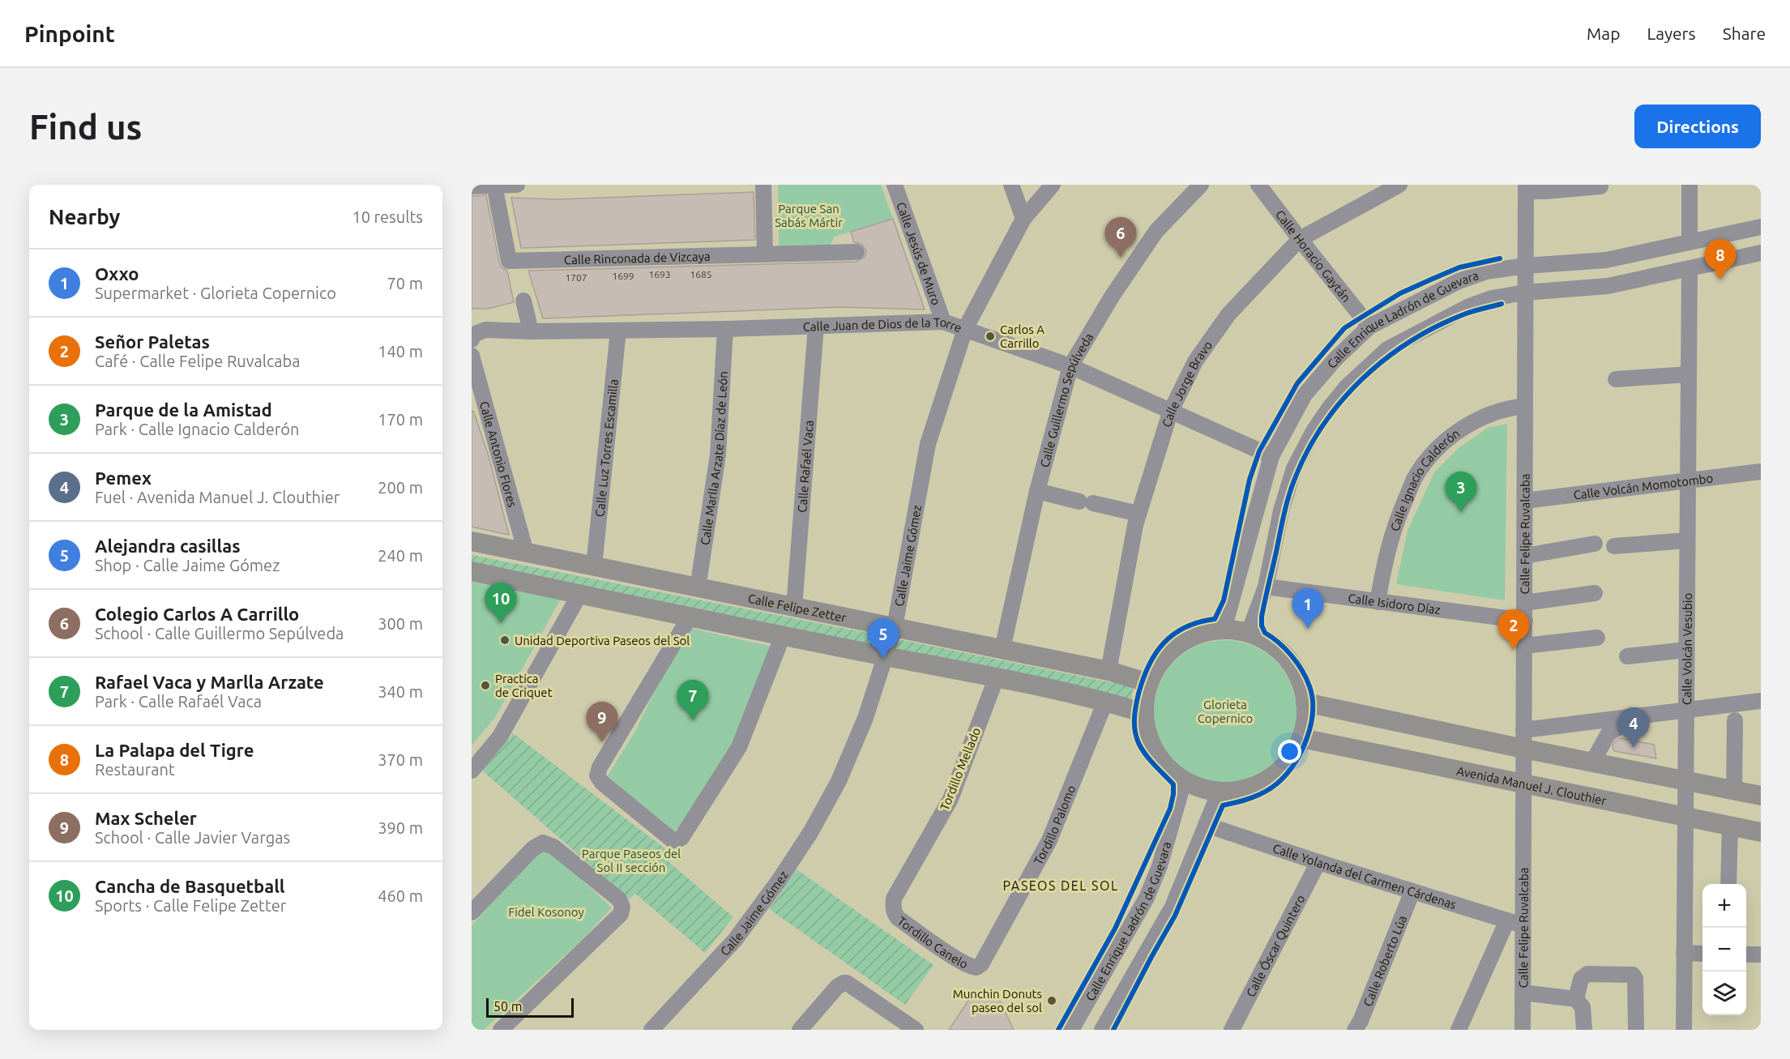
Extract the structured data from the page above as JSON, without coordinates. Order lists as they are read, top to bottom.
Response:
{
  "streets": {
    "main road": ["Calle Felipe Zetter", "Avenida Manuel J. Clouthier"],
    "street": [
      "Calle Jesús de Muro",
      "Calle Horacio Gaytán",
      "Calle Rinconada de Vizcaya",
      "Calle Enrique Ladrón de Guevara",
      "Calle Juan de Dios de la Torre",
      "Calle Jorge Bravo",
      "Calle Guillermo Sepúlveda",
      "Calle Luz Torres Escamilla",
      "Calle Antonio Flores",
      "Calle Marlla Arzate Díaz de León",
      "Calle Rafaél Vaca",
      "Calle Ignacio Calderón",
      "Calle Volcán Momotombo",
      "Calle Felipe Ruvalcaba",
      "Calle Jaime Gómez",
      "Calle Isidoro Díaz",
      "Calle Volcán Vesubio",
      "Tordillo Mellado",
      "Tordillo Palomo",
      "Calle Yolanda del Carmen Cárdenas",
      "Tordillo Canelo",
      "Calle Óscar Quintero",
      "Calle Roberto Lúa"
    ]
  },
  "crossings": [
    ["Calle Jesús de Muro", "Calle Juan de Dios de la Torre"],
    ["Calle Horacio Gaytán", "Calle Enrique Ladrón de Guevara"],
    ["Calle Horacio Gaytán", "Calle Jorge Bravo"],
    ["Calle Enrique Ladrón de Guevara", "Calle Juan de Dios de la Torre"],
    ["Calle Enrique Ladrón de Guevara", "Calle Felipe Ruvalcaba"],
    ["Calle Enrique Ladrón de Guevara", "Calle Isidoro Díaz"],
    ["Calle Enrique Ladrón de Guevara", "Calle Felipe Zetter"],
    ["Calle Enrique Ladrón de Guevara", "Calle Volcán Vesubio"],
    ["Calle Enrique Ladrón de Guevara", "Avenida Manuel J. Clouthier"],
    ["Calle Juan de Dios de la Torre", "Calle Jorge Bravo"],
    ["Calle Juan de Dios de la Torre", "Calle Guillermo Sepúlveda"],
    ["Calle Juan de Dios de la Torre", "Calle Luz Torres Escamilla"],
    ["Calle Juan de Dios de la Torre", "Calle Marlla Arzate Díaz de León"],
    ["Calle Juan de Dios de la Torre", "Calle Rafaél Vaca"],
    ["Calle Juan de Dios de la Torre", "Calle Jaime Gómez"],
    ["Calle Jorge Bravo", "Calle Felipe Zetter"],
    ["Calle Guillermo Sepúlveda", "Calle Felipe Zetter"],
    ["Calle Luz Torres Escamilla", "Calle Felipe Zetter"],
    ["Calle Antonio Flores", "Calle Felipe Zetter"],
    ["Calle Marlla Arzate Díaz de León", "Calle Felipe Zetter"],
    ["Calle Rafaél Vaca", "Calle Felipe Zetter"],
    ["Calle Ignacio Calderón", "Calle Felipe Ruvalcaba"],
    ["Calle Ignacio Calderón", "Calle Isidoro Díaz"],
    ["Calle Volcán Momotombo", "Calle Felipe Ruvalcaba"],
    ["Calle Volcán Momotombo", "Calle Volcán Vesubio"],
    ["Calle Felipe Ruvalcaba", "Calle Isidoro Díaz"],
    ["Calle Felipe Ruvalcaba", "Avenida Manuel J. Clouthier"],
    ["Calle Felipe Ruvalcaba", "Calle Yolanda del Carmen Cárdenas"],
    ["Calle Jaime Gómez", "Calle Felipe Zetter"],
    ["Calle Felipe Zetter", "Avenida Manuel J. Clouthier"],
    ["Calle Volcán Vesubio", "Avenida Manuel J. Clouthier"],
    ["Tordillo Mellado", "Tordillo Canelo"],
    ["Tordillo Palomo", "Tordillo Canelo"],
    ["Calle Yolanda del Carmen Cárdenas", "Calle Óscar Quintero"],
    ["Calle Yolanda del Carmen Cárdenas", "Calle Roberto Lúa"]
  ],
  "districts": ["PASEOS DEL SOL"],
  "parks": [
    "Parque San Sabás Mártir",
    "Glorieta Copernico",
    "Parque Paseos del Sol II sección",
    "Fidel Kosonoy"
  ],
  "places": [
    "Carlos A Carrillo",
    "Unidad Deportiva Paseos del Sol",
    "Practica de Criquet",
    "Munchin Donuts paseo del sol"
  ],
  "house_numbers": [
    "1693",
    "1685",
    "1699",
    "1707"
  ],
  "scale_bar": "50 m",
  "page": {
    "header": "Pinpoint",
    "nav": ["Map", "Layers", "Share"],
    "buttons": "Directions",
    "title": "Find us",
    "heading": ["Nearby", "10 results"],
    "pins": [
      "6",
      "8",
      "3",
      "10",
      "1",
      "2",
      "5",
      "7",
      "9",
      "4"
    ],
    "list": [
      {
        "mark": "1",
        "name": "Oxxo",
        "note": "Supermarket · Glorieta Copernico",
        "value": "70 m"
      },
      {
        "mark": "2",
        "name": "Señor Paletas",
        "note": "Café · Calle Felipe Ruvalcaba",
        "value": "140 m"
      },
      {
        "mark": "3",
        "name": "Parque de la Amistad",
        "note": "Park · Calle Ignacio Calderón",
        "value": "170 m"
      },
      {
        "mark": "4",
        "name": "Pemex",
        "note": "Fuel · Avenida Manuel J. Clouthier",
        "value": "200 m"
      },
      {
        "mark": "5",
        "name": "Alejandra casillas",
        "note": "Shop · Calle Jaime Gómez",
        "value": "240 m"
      },
      {
        "mark": "6",
        "name": "Colegio Carlos A Carrillo",
        "note": "School · Calle Guillermo Sepúlveda",
        "value": "300 m"
      },
      {
        "mark": "7",
        "name": "Rafael Vaca y Marlla Arzate",
        "note": "Park · Calle Rafaél Vaca",
        "value": "340 m"
      },
      {
        "mark": "8",
        "name": "La Palapa del Tigre",
        "note": "Restaurant",
        "value": "370 m"
      },
      {
        "mark": "9",
        "name": "Max Scheler",
        "note": "School · Calle Javier Vargas",
        "value": "390 m"
      },
      {
        "mark": "10",
        "name": "Cancha de Basquetball",
        "note": "Sports · Calle Felipe Zetter",
        "value": "460 m"
      }
    ],
    "map_buttons": ["+", "−"],
    "scale": "50 m"
  }
}
